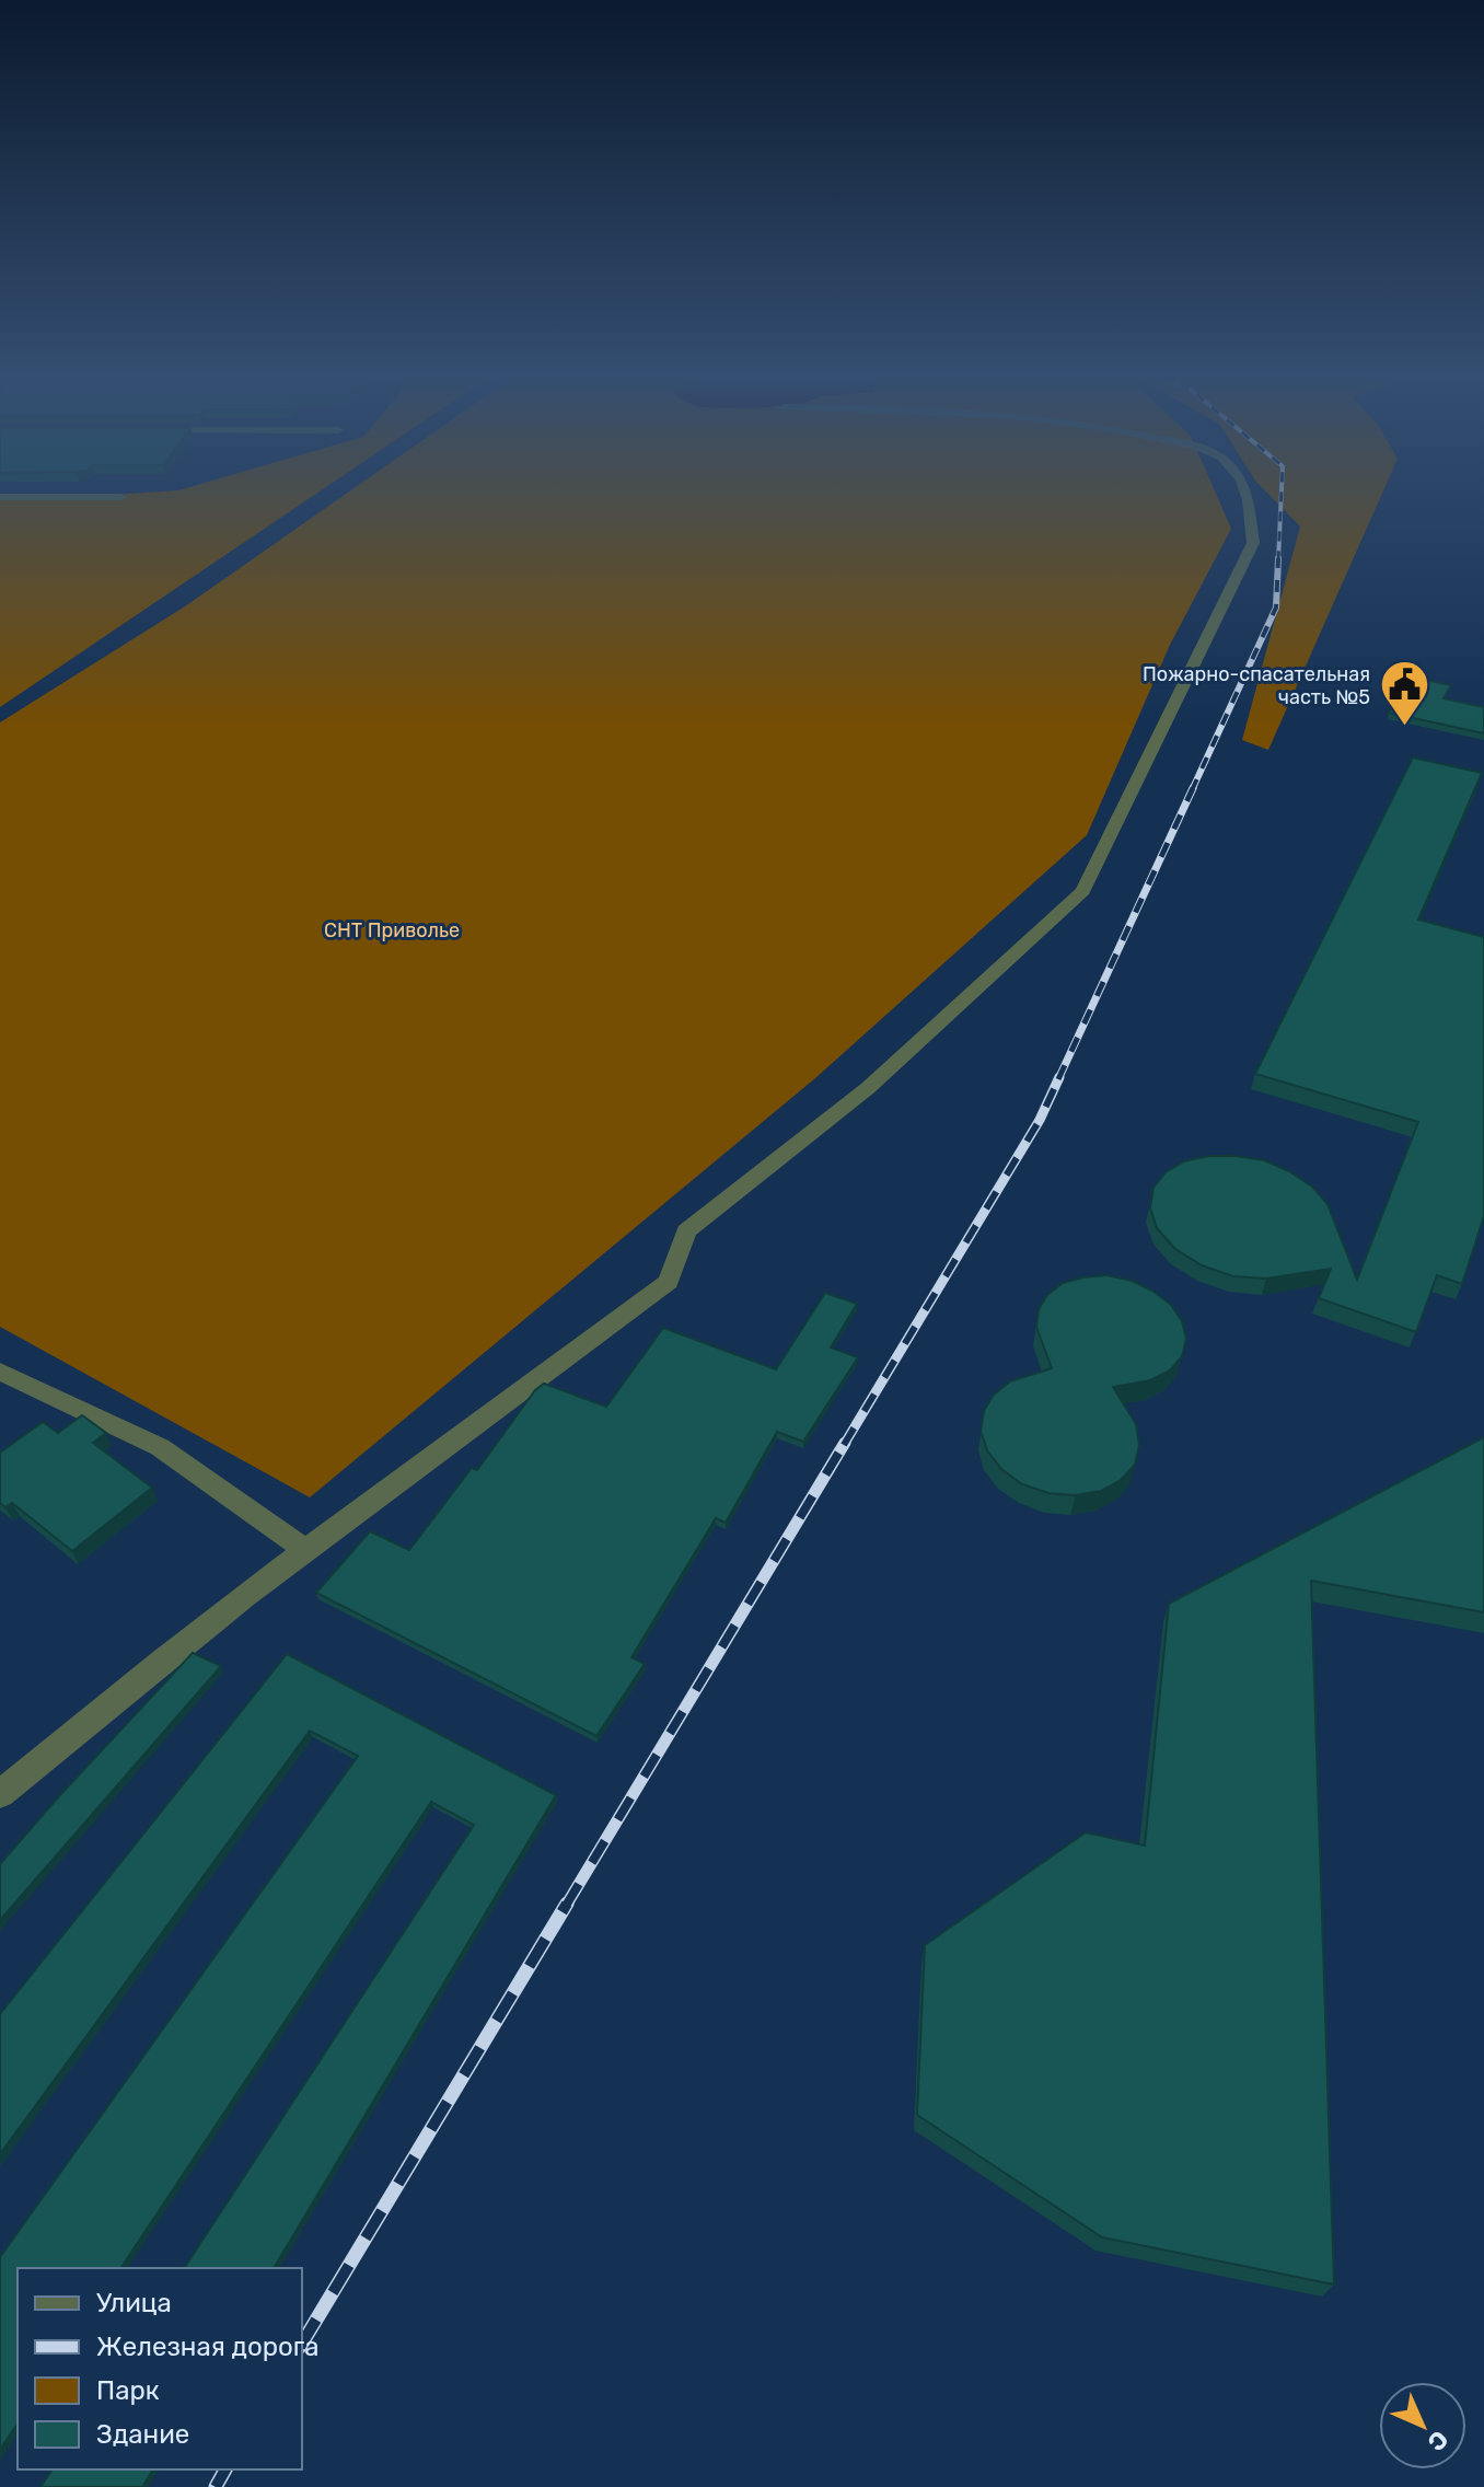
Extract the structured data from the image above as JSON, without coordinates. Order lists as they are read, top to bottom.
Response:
{
  "parks": ["СНТ Приволье"],
  "places": {
    "public building": ["Пожарно-спасательная часть №5"]
  },
  "legend": [
    "Улица",
    "Железная дорога",
    "Парк",
    "Здание"
  ],
  "north": "bottom right"
}
